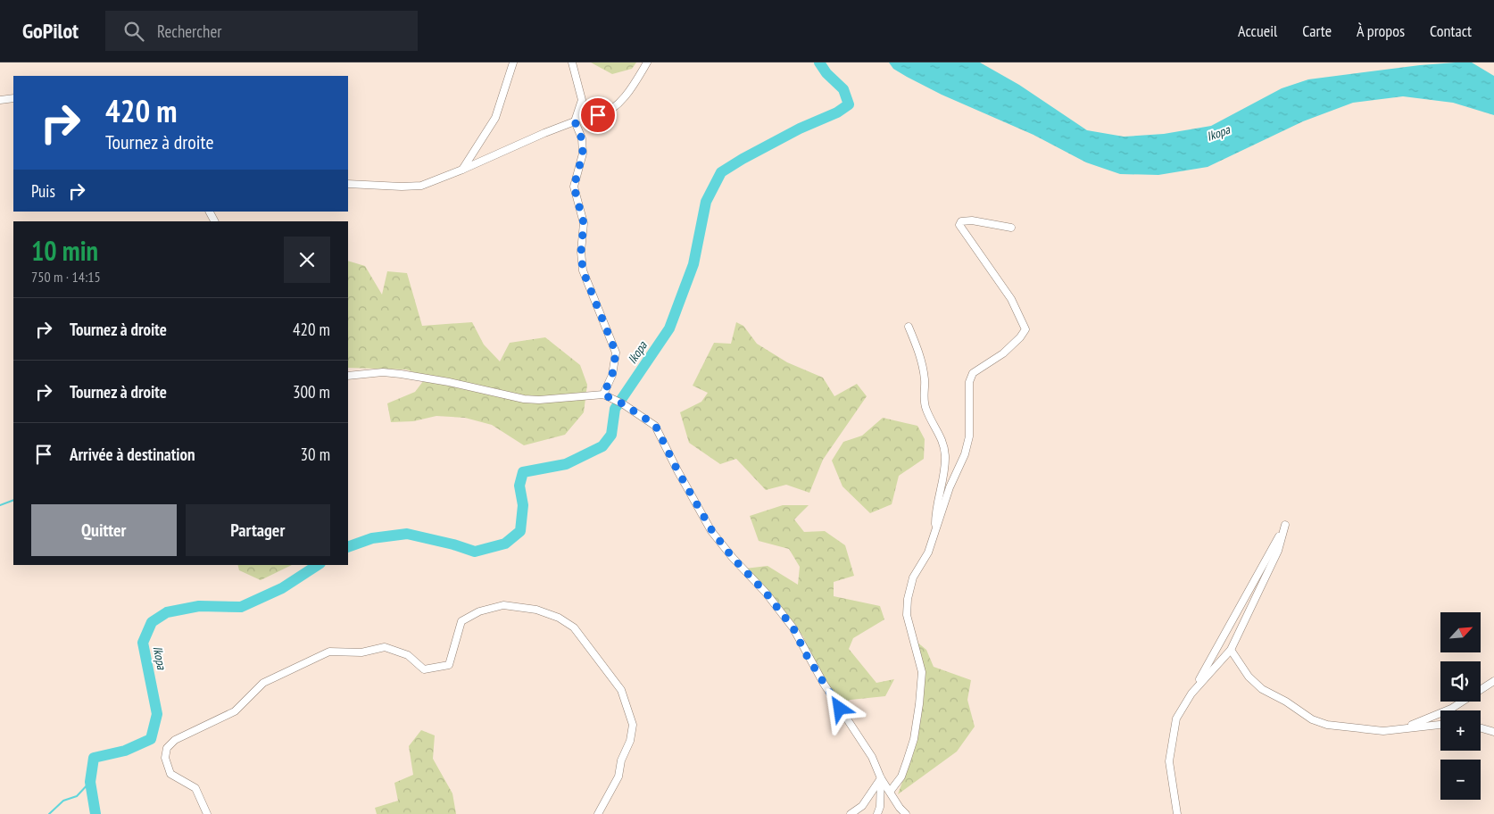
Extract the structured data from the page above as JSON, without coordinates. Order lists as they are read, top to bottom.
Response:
{
  "water": ["Ikopa"],
  "north": "top right",
  "page": {
    "header": "GoPilot",
    "search": "Rechercher",
    "nav": [
      "Accueil",
      "Carte",
      "À propos",
      "Contact"
    ],
    "turn": ["420 m", "Tournez à droite"],
    "then": "Puis",
    "heading": ["10 min", "750 m · 14:15"],
    "list": [
      {
        "name": "Tournez à droite",
        "value": "420 m"
      },
      {
        "name": "Tournez à droite",
        "value": "300 m"
      },
      {
        "name": "Arrivée à destination",
        "value": "30 m"
      }
    ],
    "buttons": ["Quitter", "Partager"],
    "map_buttons": ["+", "−"]
  }
}
